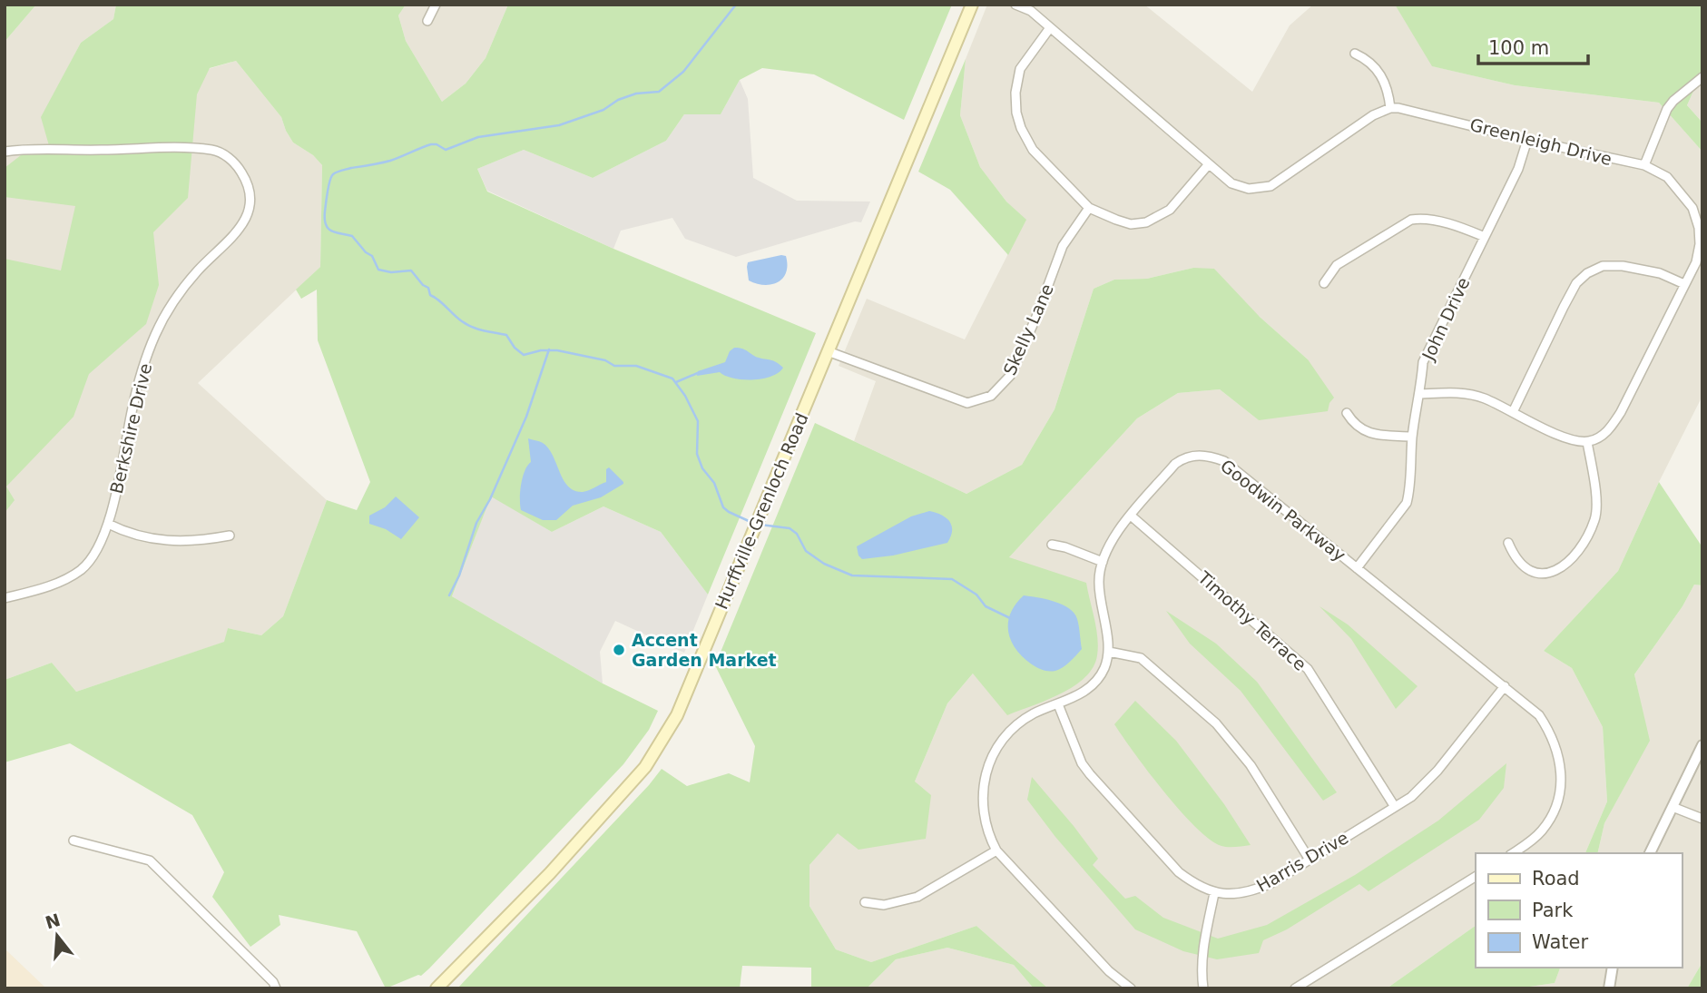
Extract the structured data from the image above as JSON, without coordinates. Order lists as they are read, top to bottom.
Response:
{
  "streets": {
    "main road": ["Hurffville-Grenloch Road"],
    "street": [
      "Greenleigh Drive",
      "John Drive",
      "Skelly Lane",
      "Berkshire Drive",
      "Goodwin Parkway",
      "Timothy Terrace",
      "Harris Drive"
    ]
  },
  "crossings": [
    ["Greenleigh Drive", "John Drive"],
    ["John Drive", "Goodwin Parkway"],
    ["Skelly Lane", "Hurffville-Grenloch Road"],
    ["Goodwin Parkway", "Timothy Terrace"],
    ["Goodwin Parkway", "Harris Drive"],
    ["Timothy Terrace", "Harris Drive"]
  ],
  "places": ["Accent Garden Market"],
  "legend": ["Road", "Park", "Water"],
  "scale_bar": "100 m",
  "north": "top"
}
